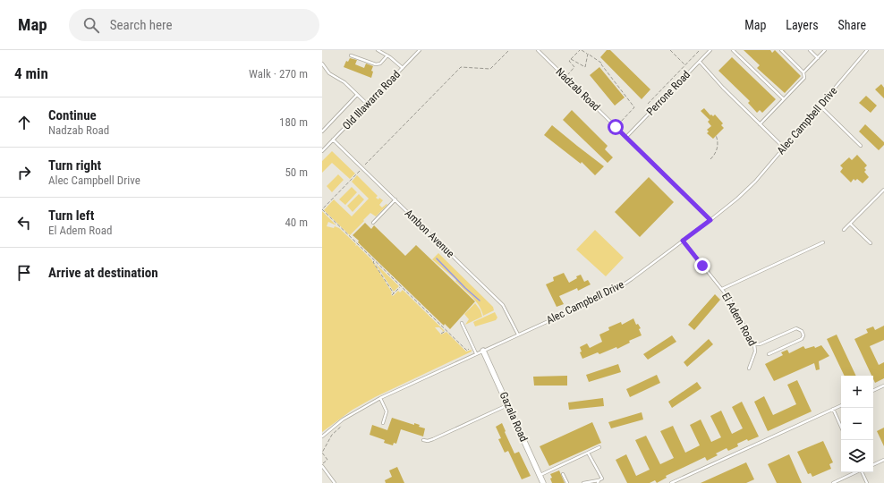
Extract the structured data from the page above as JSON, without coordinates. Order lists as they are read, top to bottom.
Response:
{
  "streets": {
    "street": ["Gazala Road"],
    "lane": [
      "Nadzab Road",
      "Perrone Road",
      "Old Illawarra Road",
      "Alec Campbell Drive",
      "Ambon Avenue",
      "El Adem Road"
    ]
  },
  "crossings": [
    ["Nadzab Road", "Perrone Road"],
    ["Nadzab Road", "Alec Campbell Drive"],
    ["Old Illawarra Road", "Ambon Avenue"],
    ["Alec Campbell Drive", "Ambon Avenue"],
    ["Alec Campbell Drive", "El Adem Road"],
    ["Alec Campbell Drive", "Gazala Road"]
  ],
  "page": {
    "header": "Map",
    "search": "Search here",
    "nav": ["Map", "Layers", "Share"],
    "heading": ["4 min", "Walk · 270 m"],
    "list": [
      ["Continue", "Nadzab Road", "180 m"],
      ["Turn right", "Alec Campbell Drive", "50 m"],
      ["Turn left", "El Adem Road", "40 m"],
      "Arrive at destination"
    ],
    "map_buttons": ["+", "−"]
  }
}
